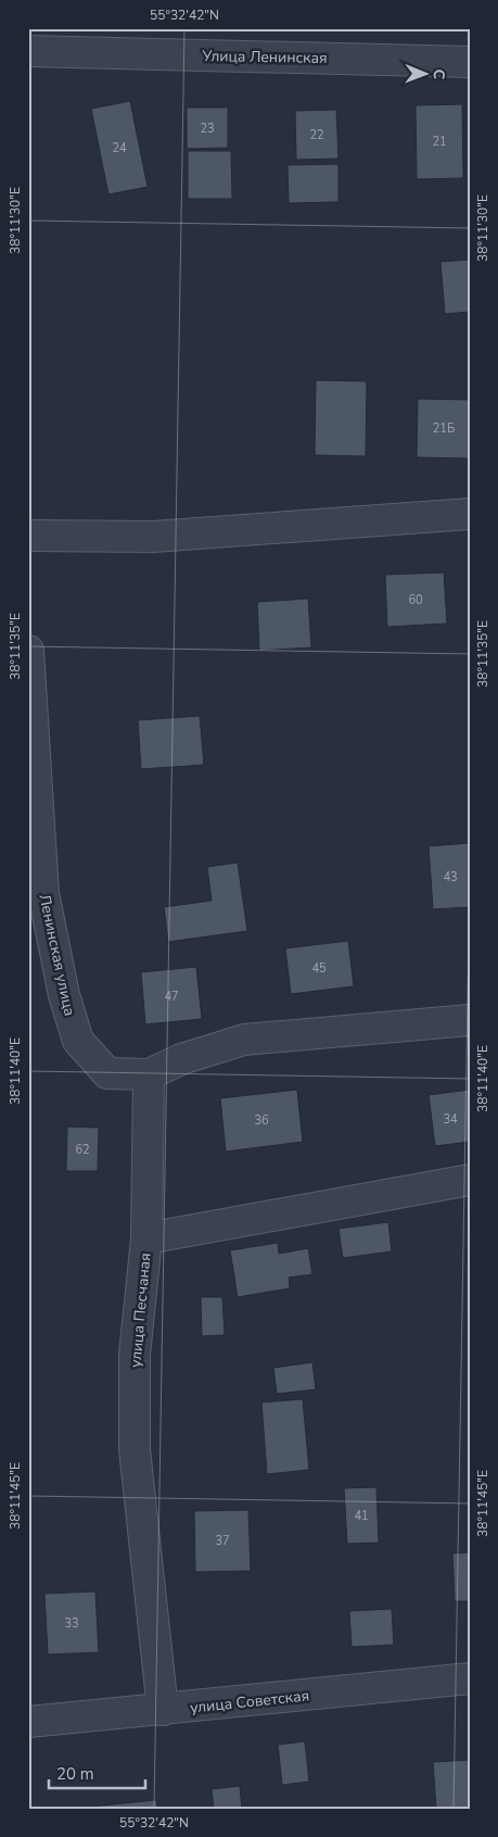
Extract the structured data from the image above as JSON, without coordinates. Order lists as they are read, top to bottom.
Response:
{
  "streets": {
    "street": [
      "Улица Ленинская",
      "Ленинская улица",
      "улица Песчаная",
      "улица Советская"
    ]
  },
  "crossings": [
    ["улица Песчаная", "улица Советская"]
  ],
  "house_numbers": [
    "23",
    "22",
    "21",
    "24",
    "21Б",
    "60",
    "43",
    "45",
    "47",
    "34",
    "36",
    "62",
    "41",
    "37",
    "33"
  ],
  "scale_bar": "20 m",
  "north": "right",
  "coordinates": [
    "55°32'42\"N",
    "38°11'30\"E",
    "38°11'35\"E",
    "38°11'40\"E",
    "38°11'45\"E"
  ]
}
